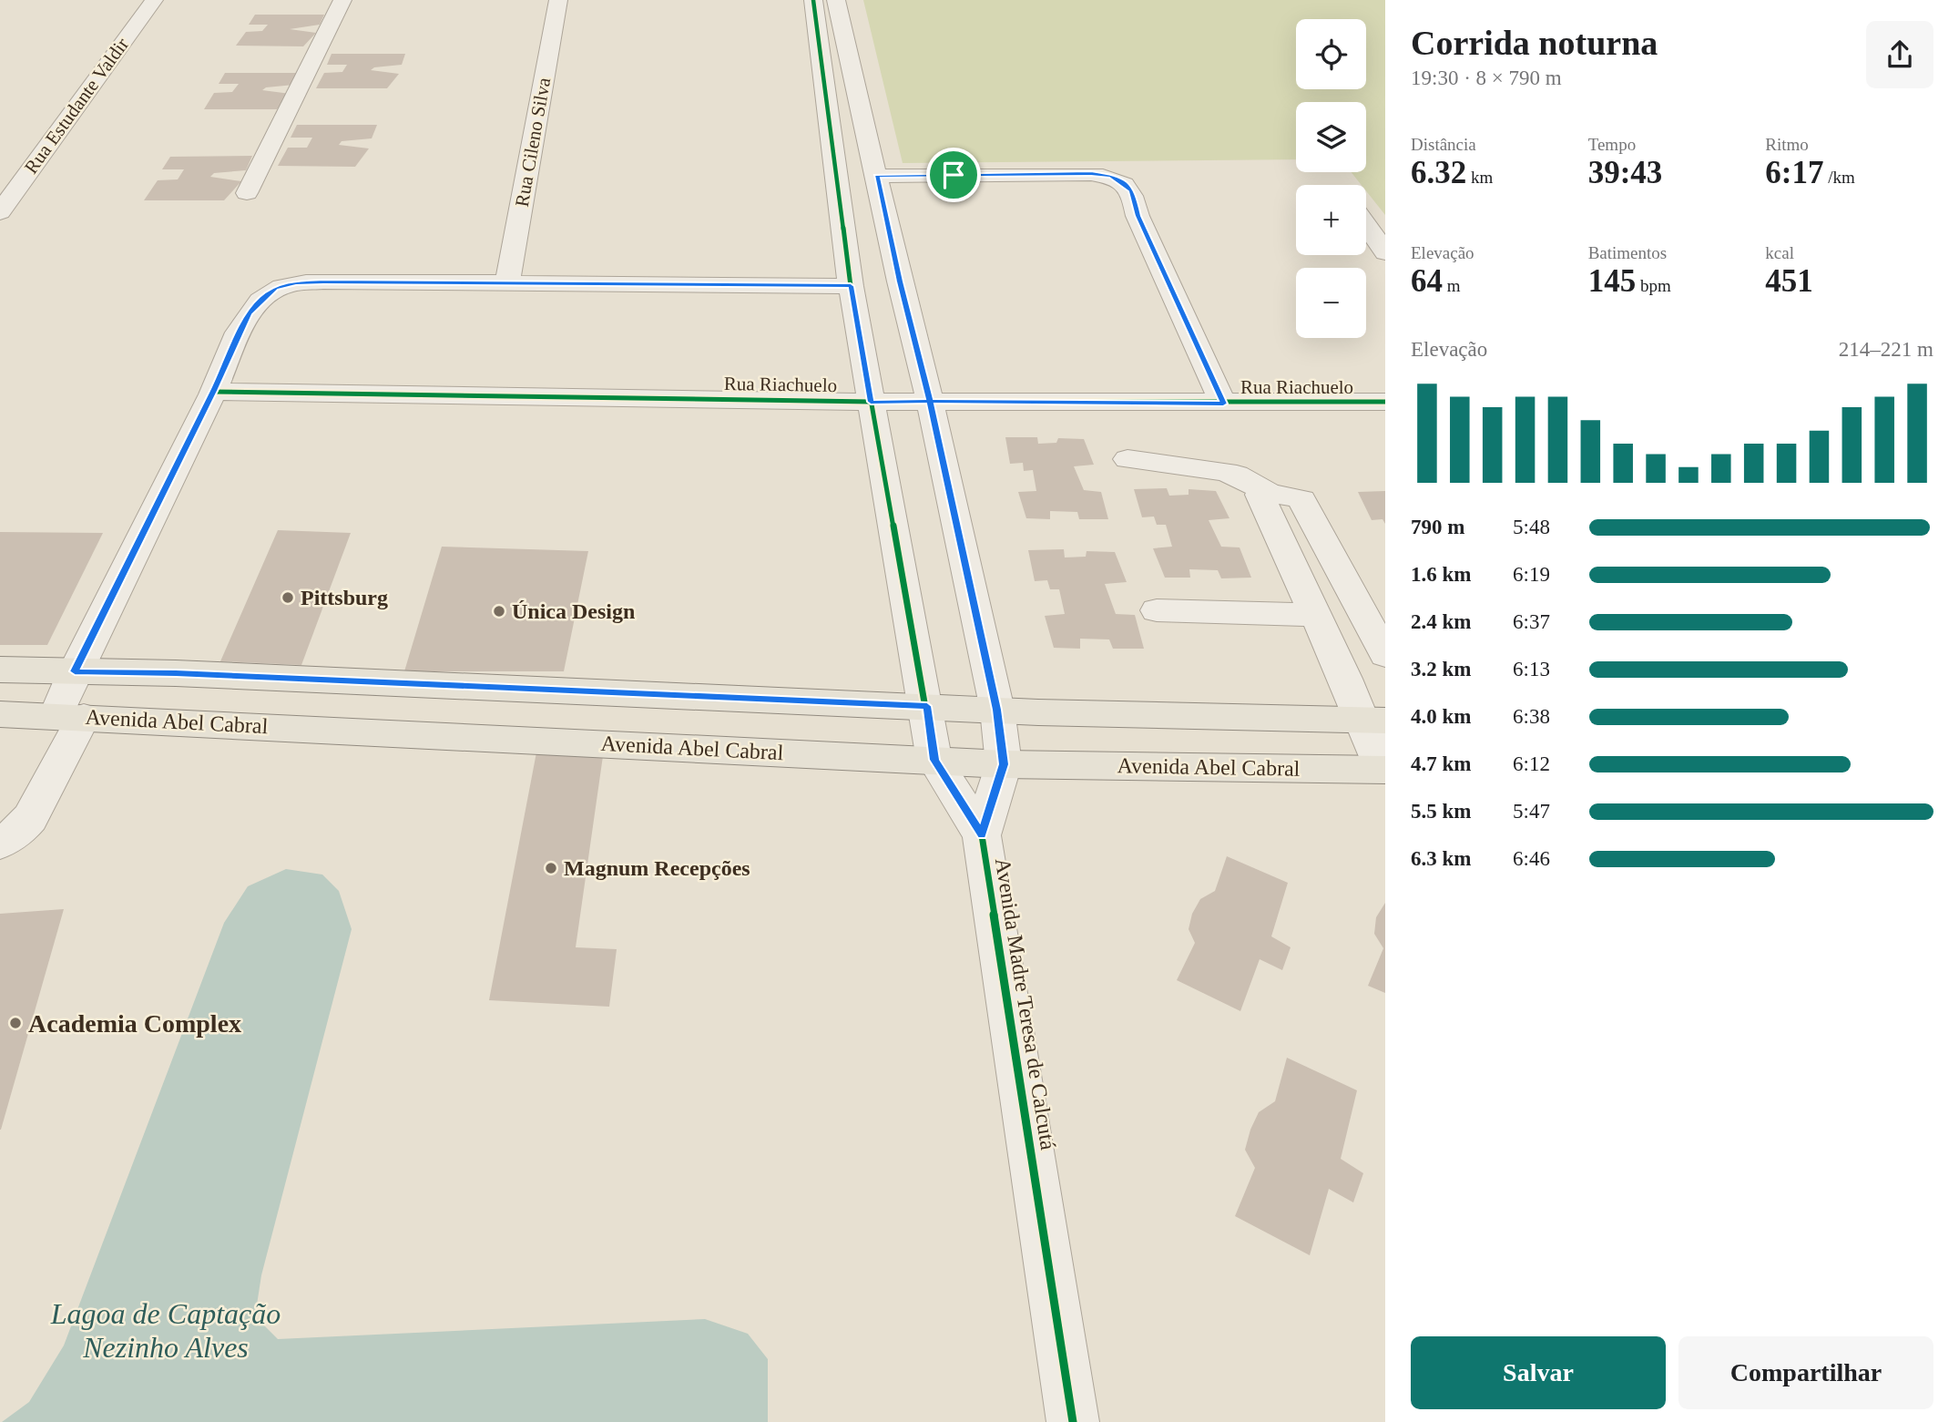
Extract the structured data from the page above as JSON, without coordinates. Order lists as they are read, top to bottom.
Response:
{
  "streets": {
    "main road": ["Avenida Abel Cabral"],
    "street": [
      "Rua Estudante Valdir",
      "Rua Cileno Silva",
      "Rua Riachuelo",
      "Avenida Madre Teresa de Calcutá"
    ]
  },
  "crossings": [
    ["Rua Riachuelo", "Avenida Madre Teresa de Calcutá"],
    ["Avenida Abel Cabral", "Avenida Madre Teresa de Calcutá"]
  ],
  "water": ["Lagoa de Captação Nezinho Alves"],
  "places": [
    "Pittsburg",
    "Única Design",
    "Magnum Recepções",
    "Academia Complex"
  ],
  "page": {
    "heading": ["Corrida noturna", "19:30 · 8 × 790 m"],
    "map_buttons": ["+", "−"],
    "stats": [
      ["Distância", "6.32 km"],
      ["Tempo", "39:43"],
      ["Ritmo", "6:17 /km"],
      ["Elevação", "64 m"],
      ["Batimentos", "145 bpm"],
      ["kcal", "451"]
    ],
    "chart": ["Elevação", "214–221 m"],
    "list": [
      {
        "name": "790 m",
        "note": "5:48"
      },
      {
        "name": "1.6 km",
        "note": "6:19"
      },
      {
        "name": "2.4 km",
        "note": "6:37"
      },
      {
        "name": "3.2 km",
        "note": "6:13"
      },
      {
        "name": "4.0 km",
        "note": "6:38"
      },
      {
        "name": "4.7 km",
        "note": "6:12"
      },
      {
        "name": "5.5 km",
        "note": "5:47"
      },
      {
        "name": "6.3 km",
        "note": "6:46"
      }
    ],
    "buttons": ["Salvar", "Compartilhar"]
  }
}
